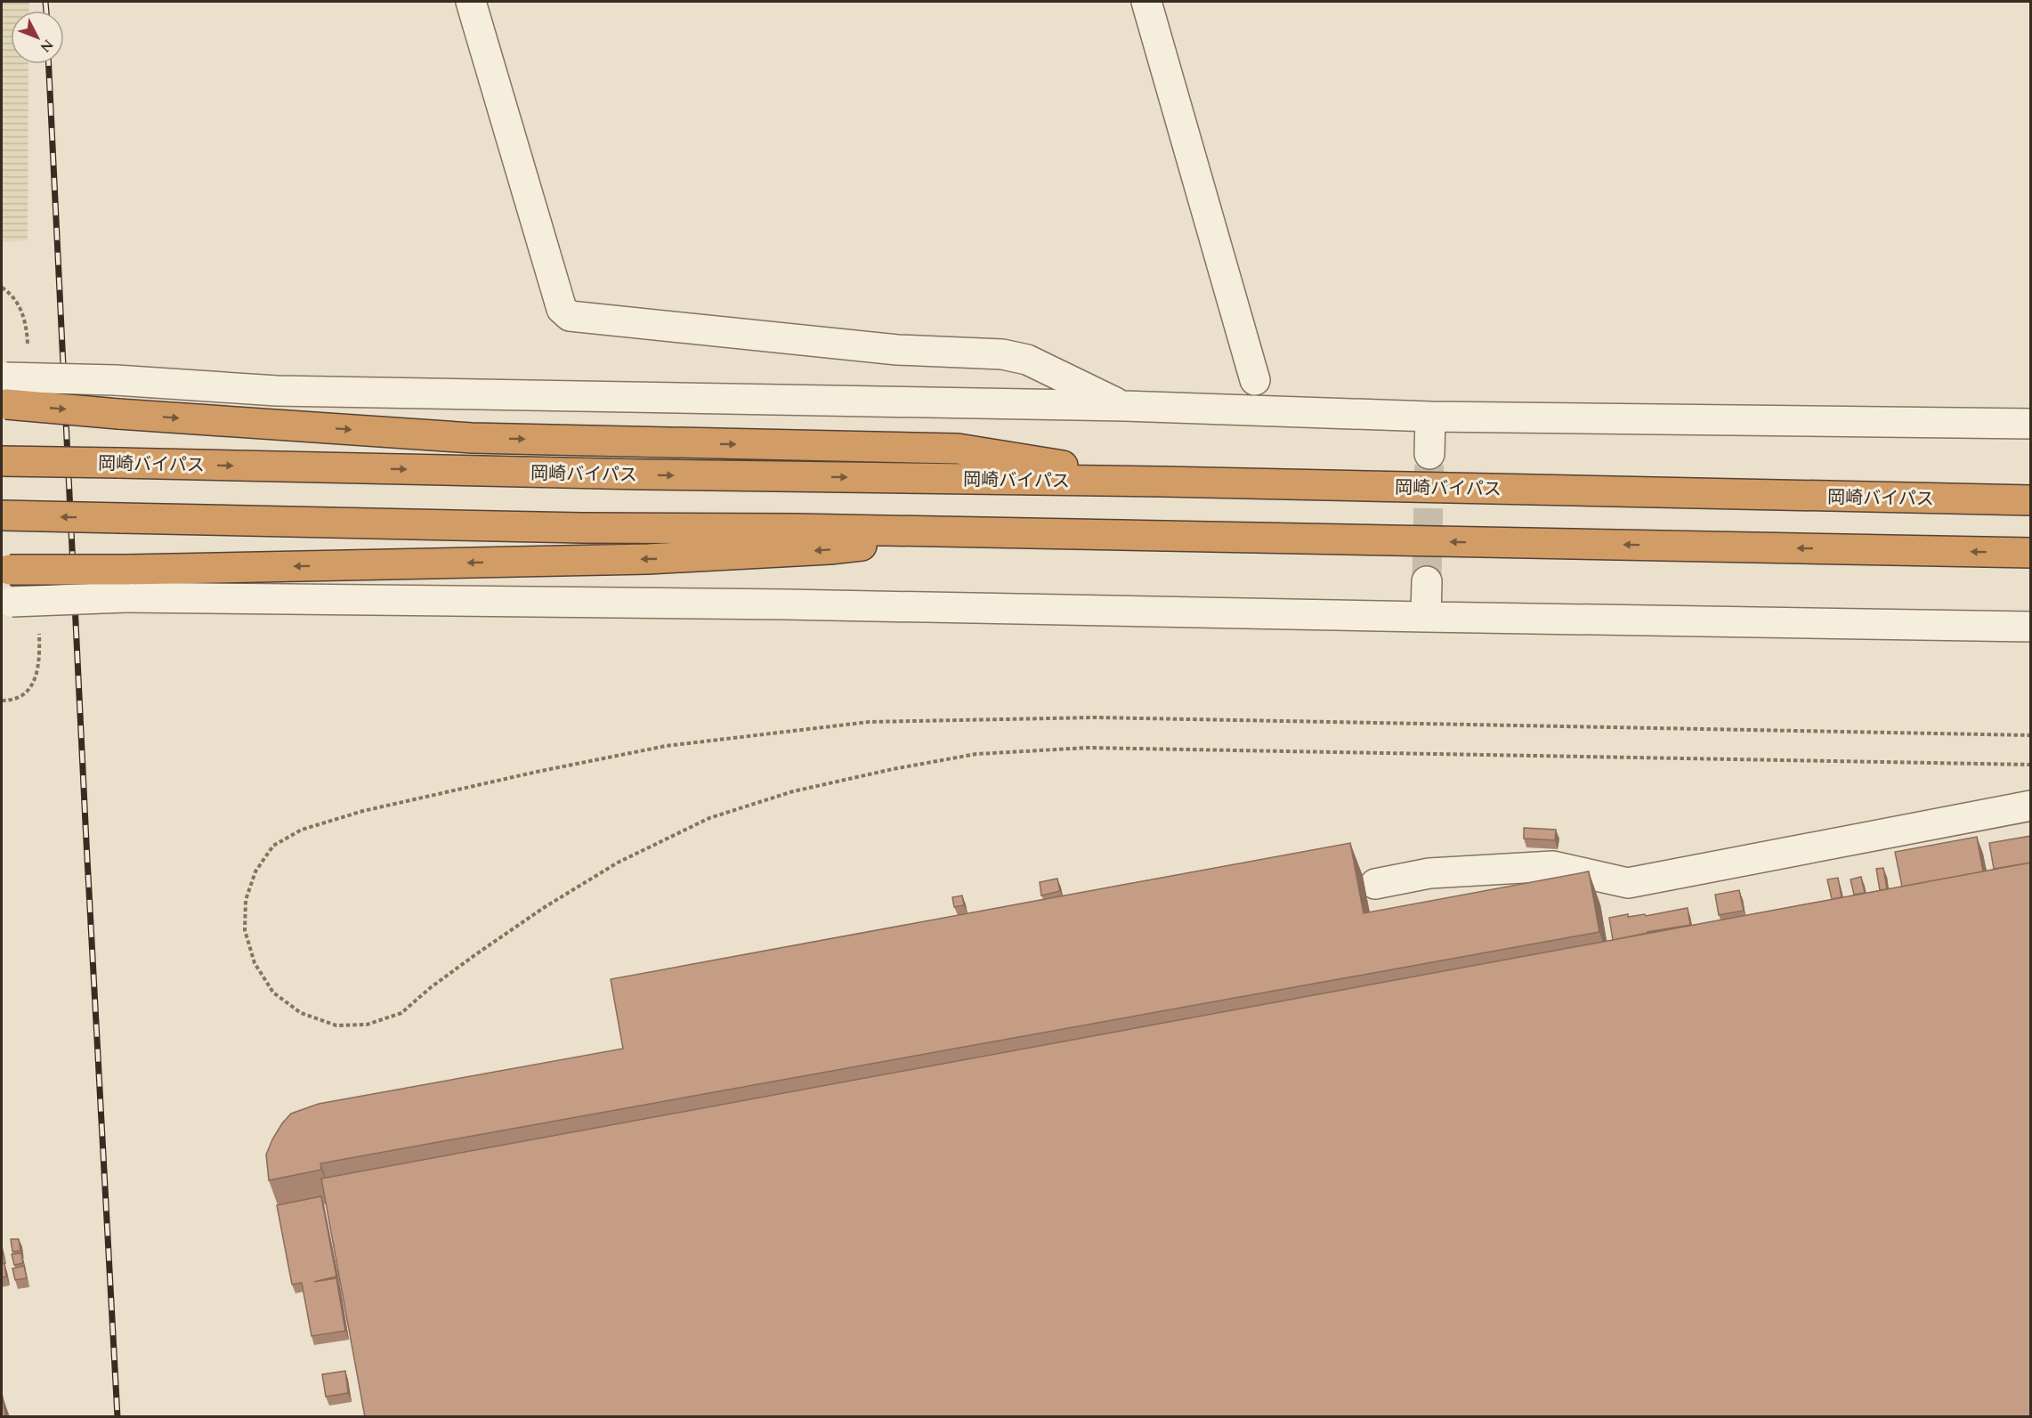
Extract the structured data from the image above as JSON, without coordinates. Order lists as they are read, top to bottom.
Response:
{
  "streets": {
    "highway": ["岡崎バイパス"]
  },
  "north": "bottom right"
}
